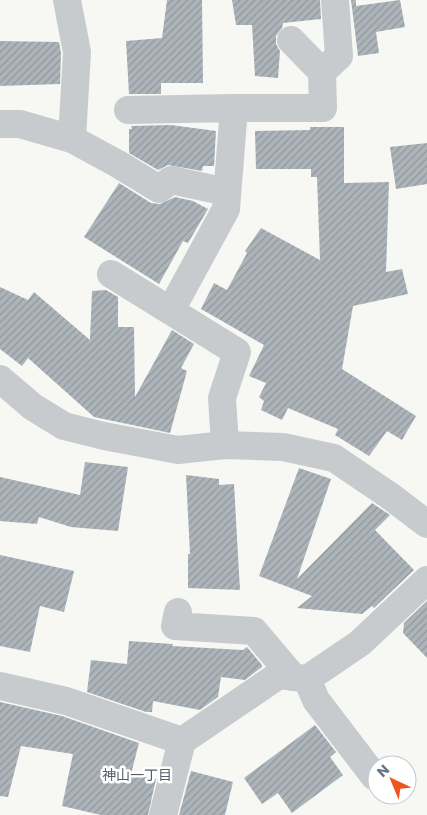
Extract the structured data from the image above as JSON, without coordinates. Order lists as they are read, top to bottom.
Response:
{
  "districts": ["神山一丁目"],
  "north": "top left"
}
